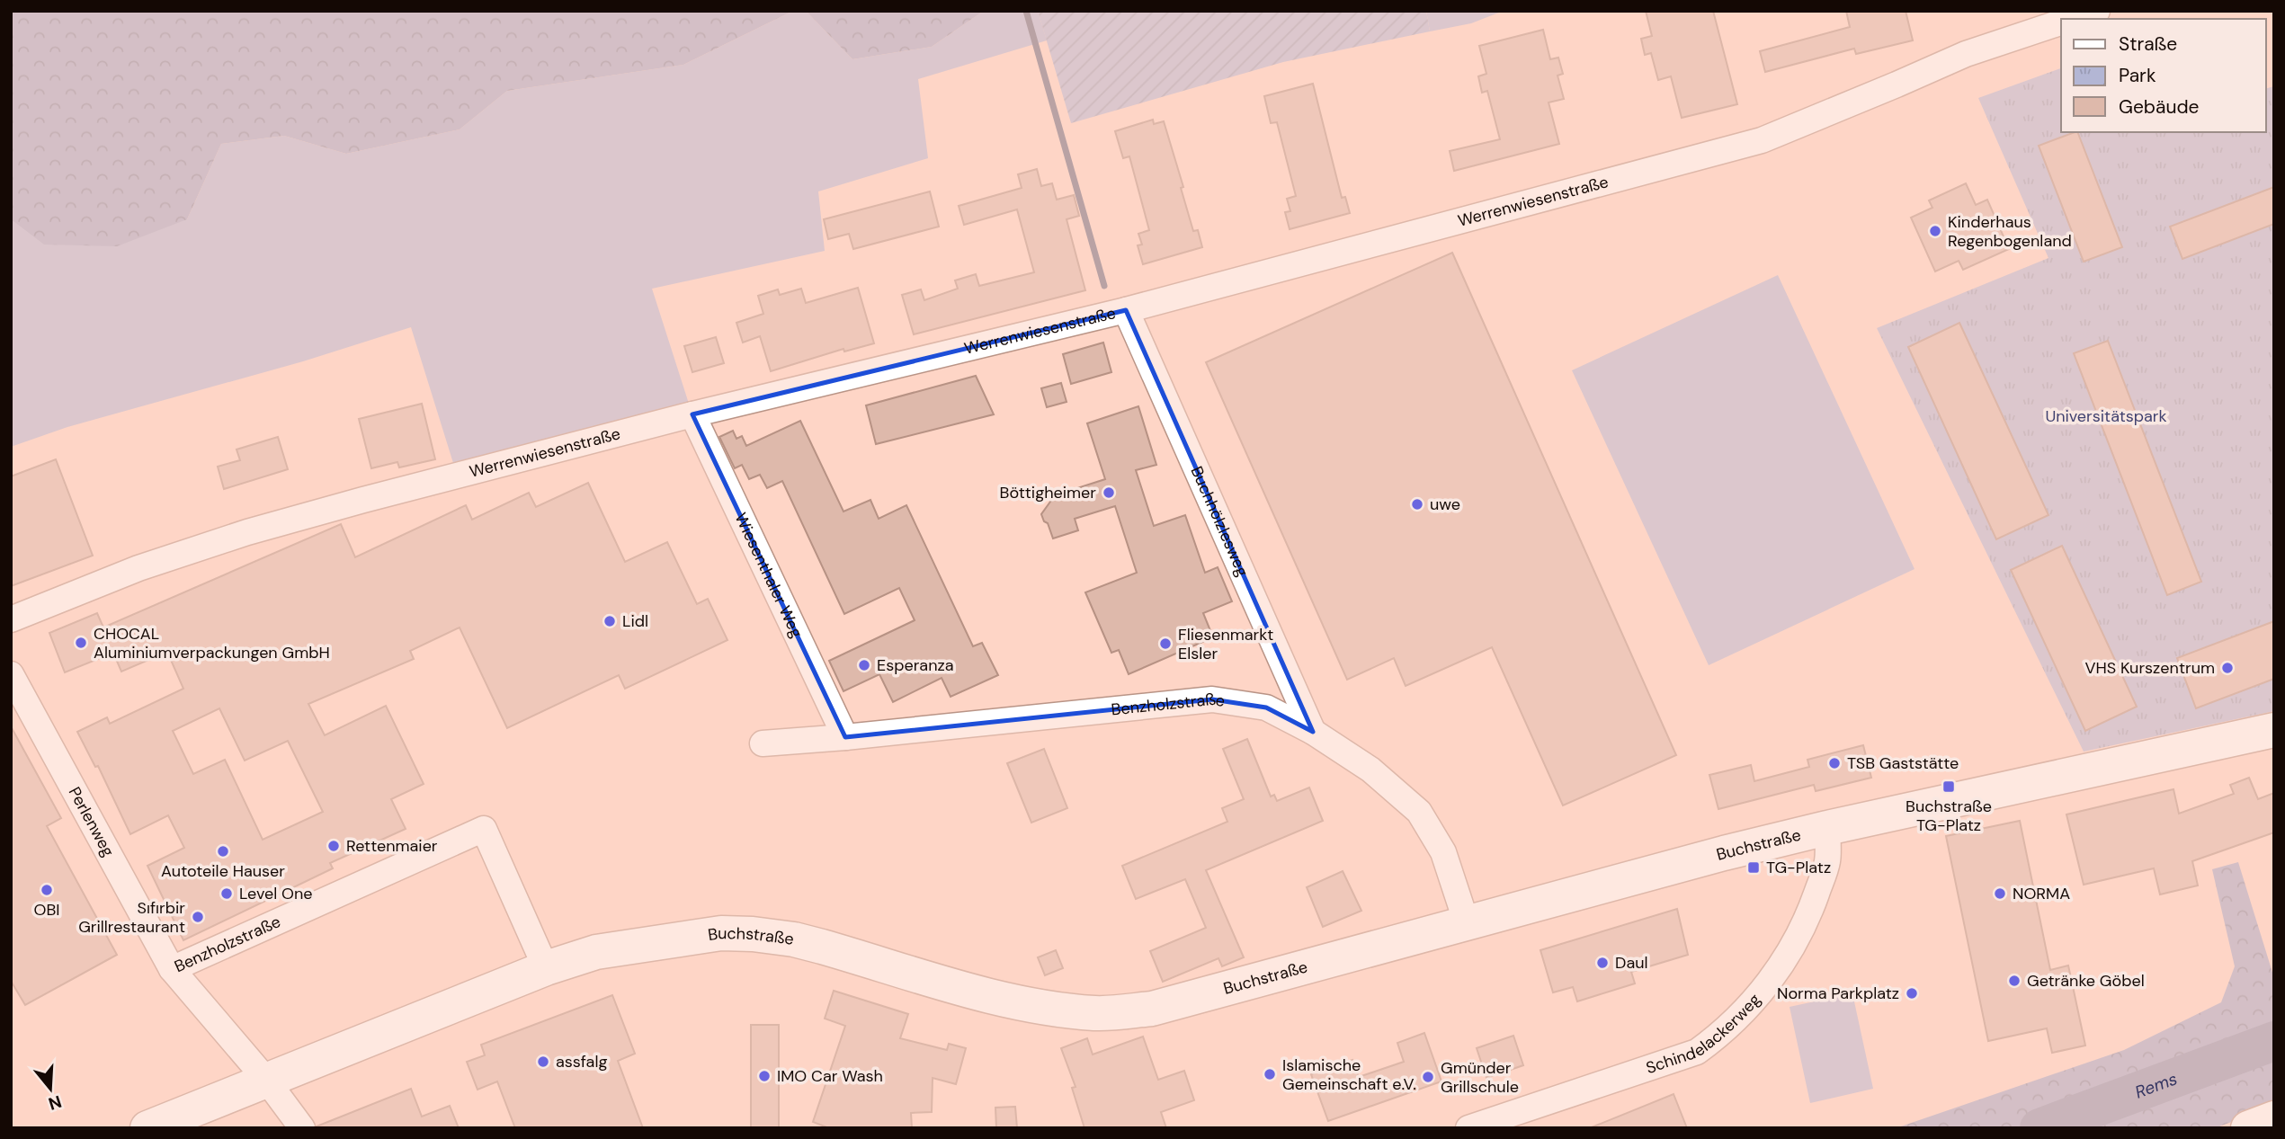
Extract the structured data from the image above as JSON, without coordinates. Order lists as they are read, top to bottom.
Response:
{
  "streets": {
    "street": [
      "Werrenwiesenstraße",
      "Buchhölzlesweg",
      "Wiesenthaler Weg",
      "Benzholzstraße",
      "Perlenweg",
      "Buchstraße",
      "Schindelackerweg"
    ]
  },
  "crossings": [
    ["Werrenwiesenstraße", "Buchhölzlesweg"],
    ["Werrenwiesenstraße", "Wiesenthaler Weg"],
    ["Buchhölzlesweg", "Benzholzstraße"],
    ["Wiesenthaler Weg", "Benzholzstraße"],
    ["Benzholzstraße", "Perlenweg"],
    ["Benzholzstraße", "Buchstraße"],
    ["Buchstraße", "Schindelackerweg"]
  ],
  "water": ["Rems"],
  "parks": ["Universitätspark"],
  "places": {
    "other": [
      "Kinderhaus Regenbogenland",
      "Böttigheimer",
      "uwe",
      "Lidl",
      "CHOCAL Aluminiumverpackungen GmbH",
      "Fliesenmarkt Elsler",
      "Esperanza",
      "VHS Kurszentrum",
      "TSB Gaststätte",
      "Rettenmaier",
      "Autoteile Hauser",
      "OBI",
      "Level One",
      "NORMA",
      "Sıfırbir Grillrestaurant",
      "Daul",
      "Getränke Göbel",
      "Norma Parkplatz",
      "assfalg",
      "Islamische Gemeinschaft e.V.",
      "IMO Car Wash",
      "Gmünder Grillschule"
    ],
    "transit": ["Buchstraße TG-Platz", "TG-Platz"]
  },
  "legend": ["Straße", "Park", "Gebäude"],
  "north": "bottom"
}
